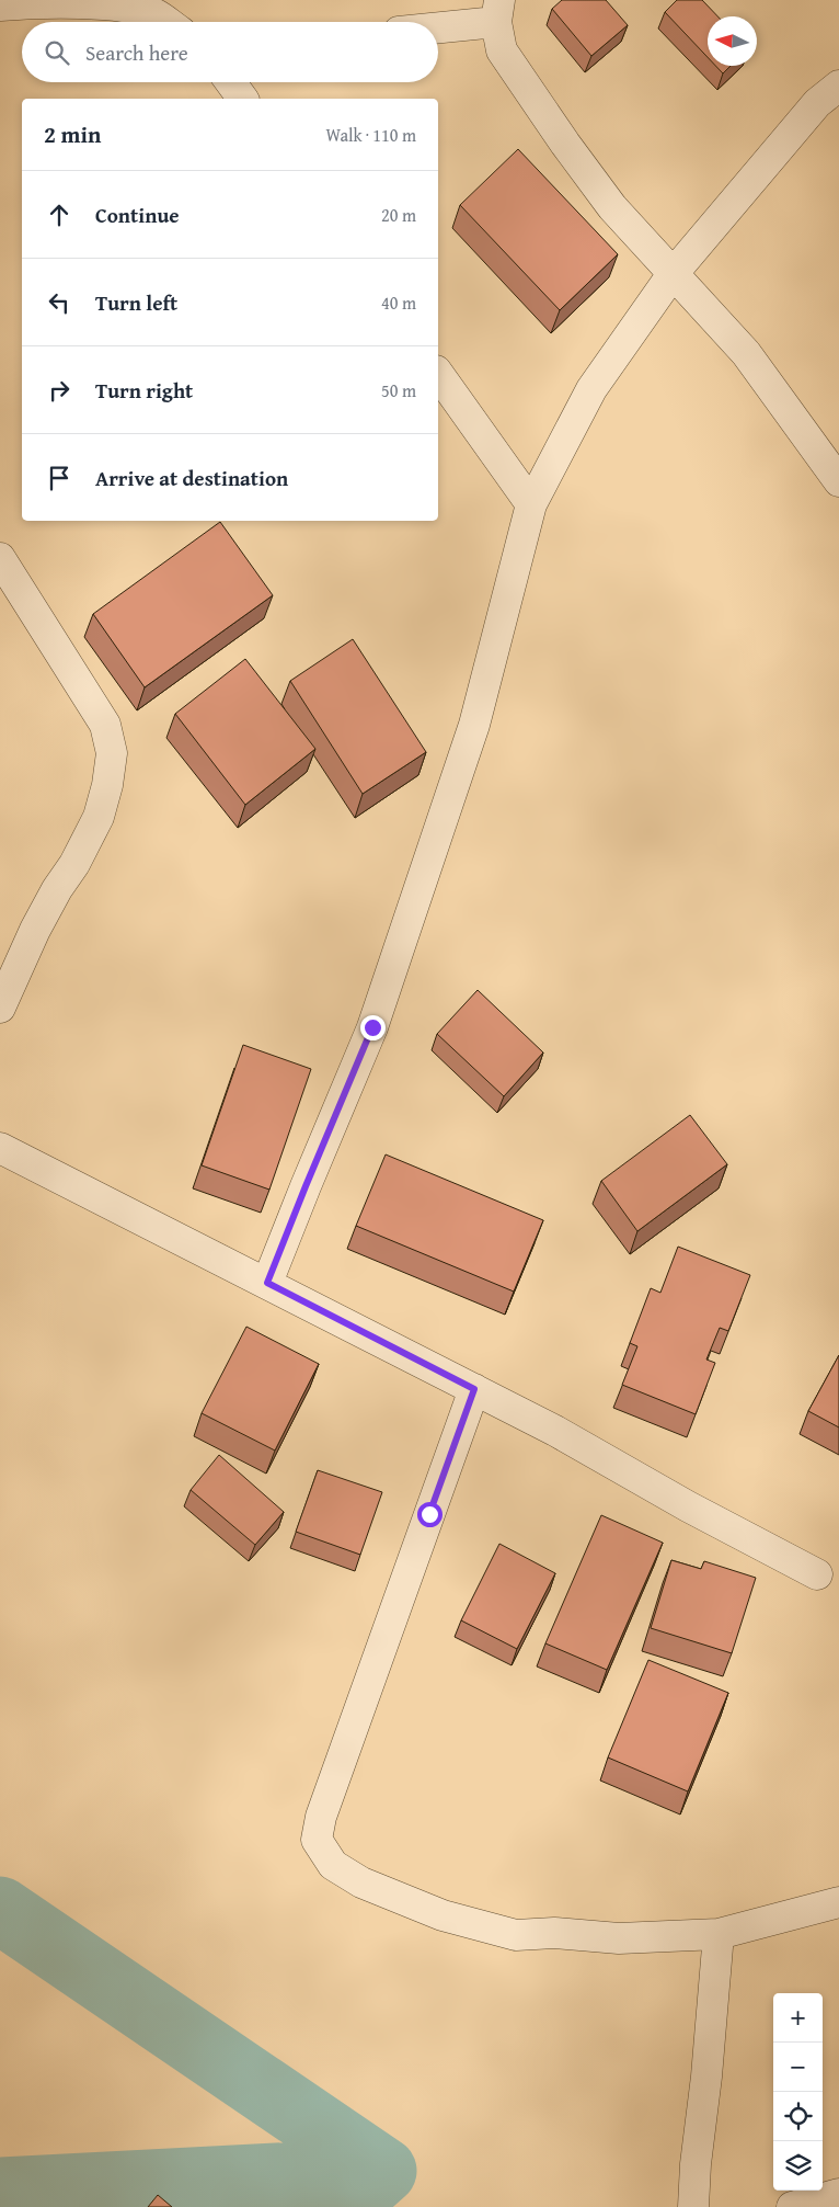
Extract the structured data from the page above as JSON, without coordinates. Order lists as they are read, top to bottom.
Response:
{
  "north": "left",
  "page": {
    "search": "Search here",
    "heading": ["2 min", "Walk · 110 m"],
    "list": [
      ["Continue", "20 m"],
      ["Turn left", "40 m"],
      ["Turn right", "50 m"],
      "Arrive at destination"
    ],
    "map_buttons": ["+", "−"]
  }
}
